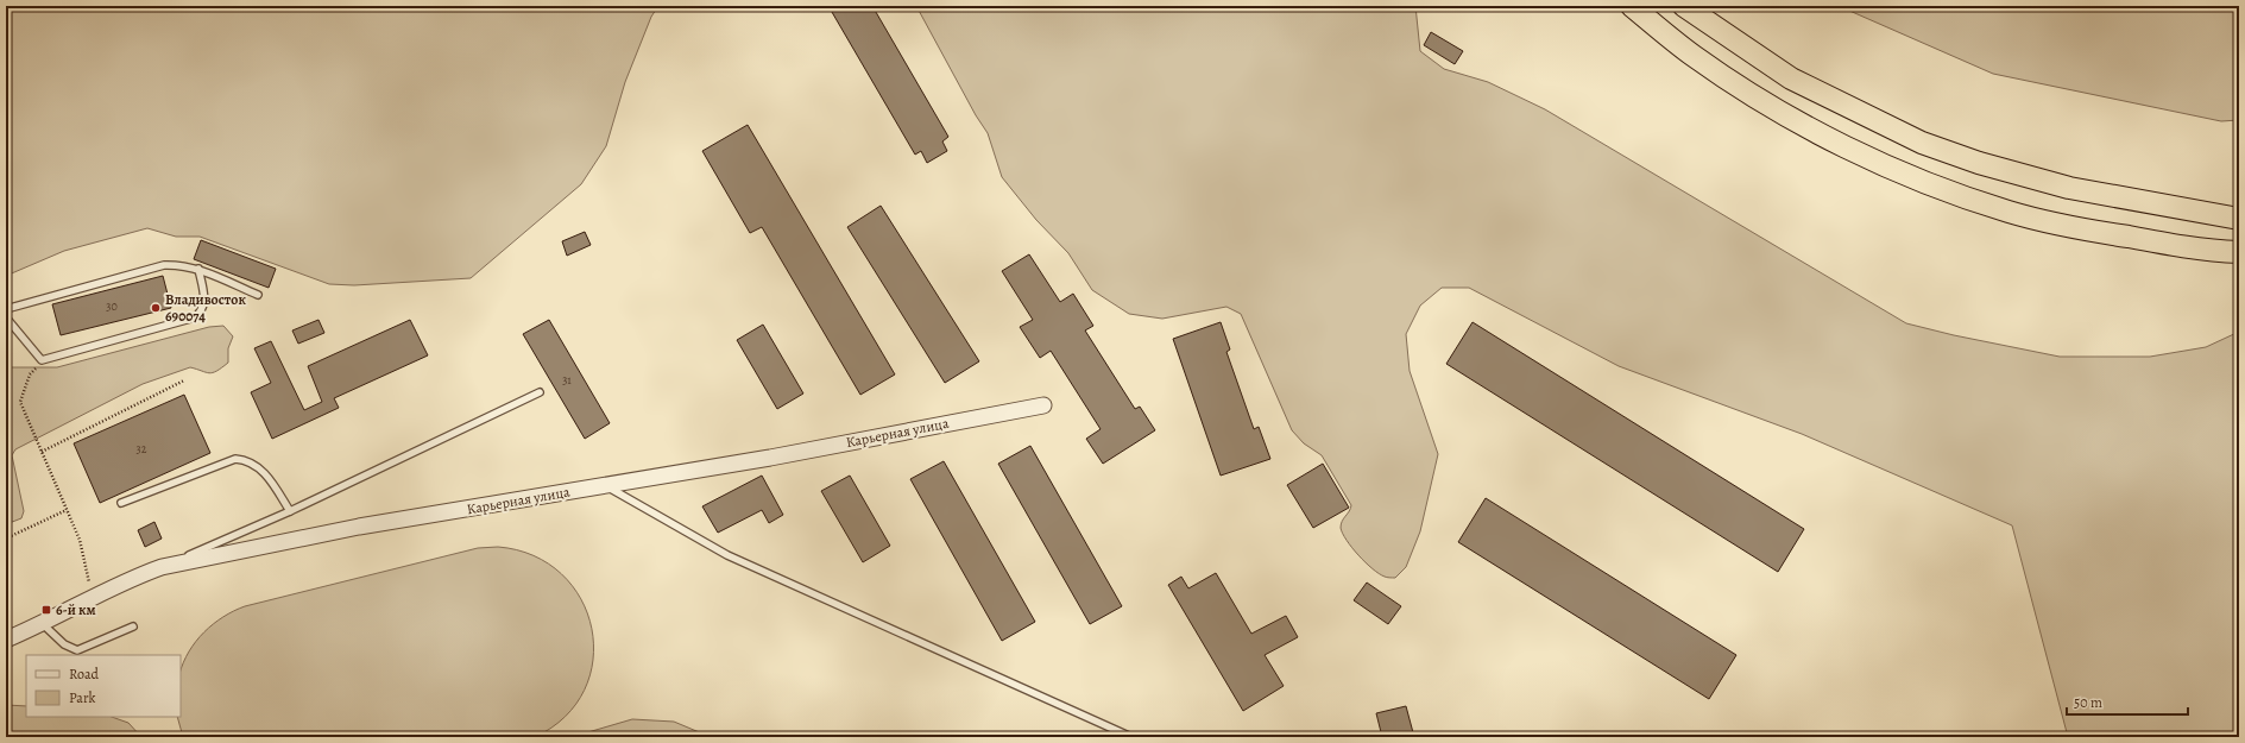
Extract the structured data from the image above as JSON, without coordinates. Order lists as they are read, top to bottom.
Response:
{
  "streets": {
    "street": ["Карьерная улица"]
  },
  "places": {
    "other": ["Владивосток 690074"],
    "transit": ["6-й км"]
  },
  "house_numbers": ["30", "31", "32"],
  "legend": ["Road", "Park"],
  "scale_bar": "50 m"
}
